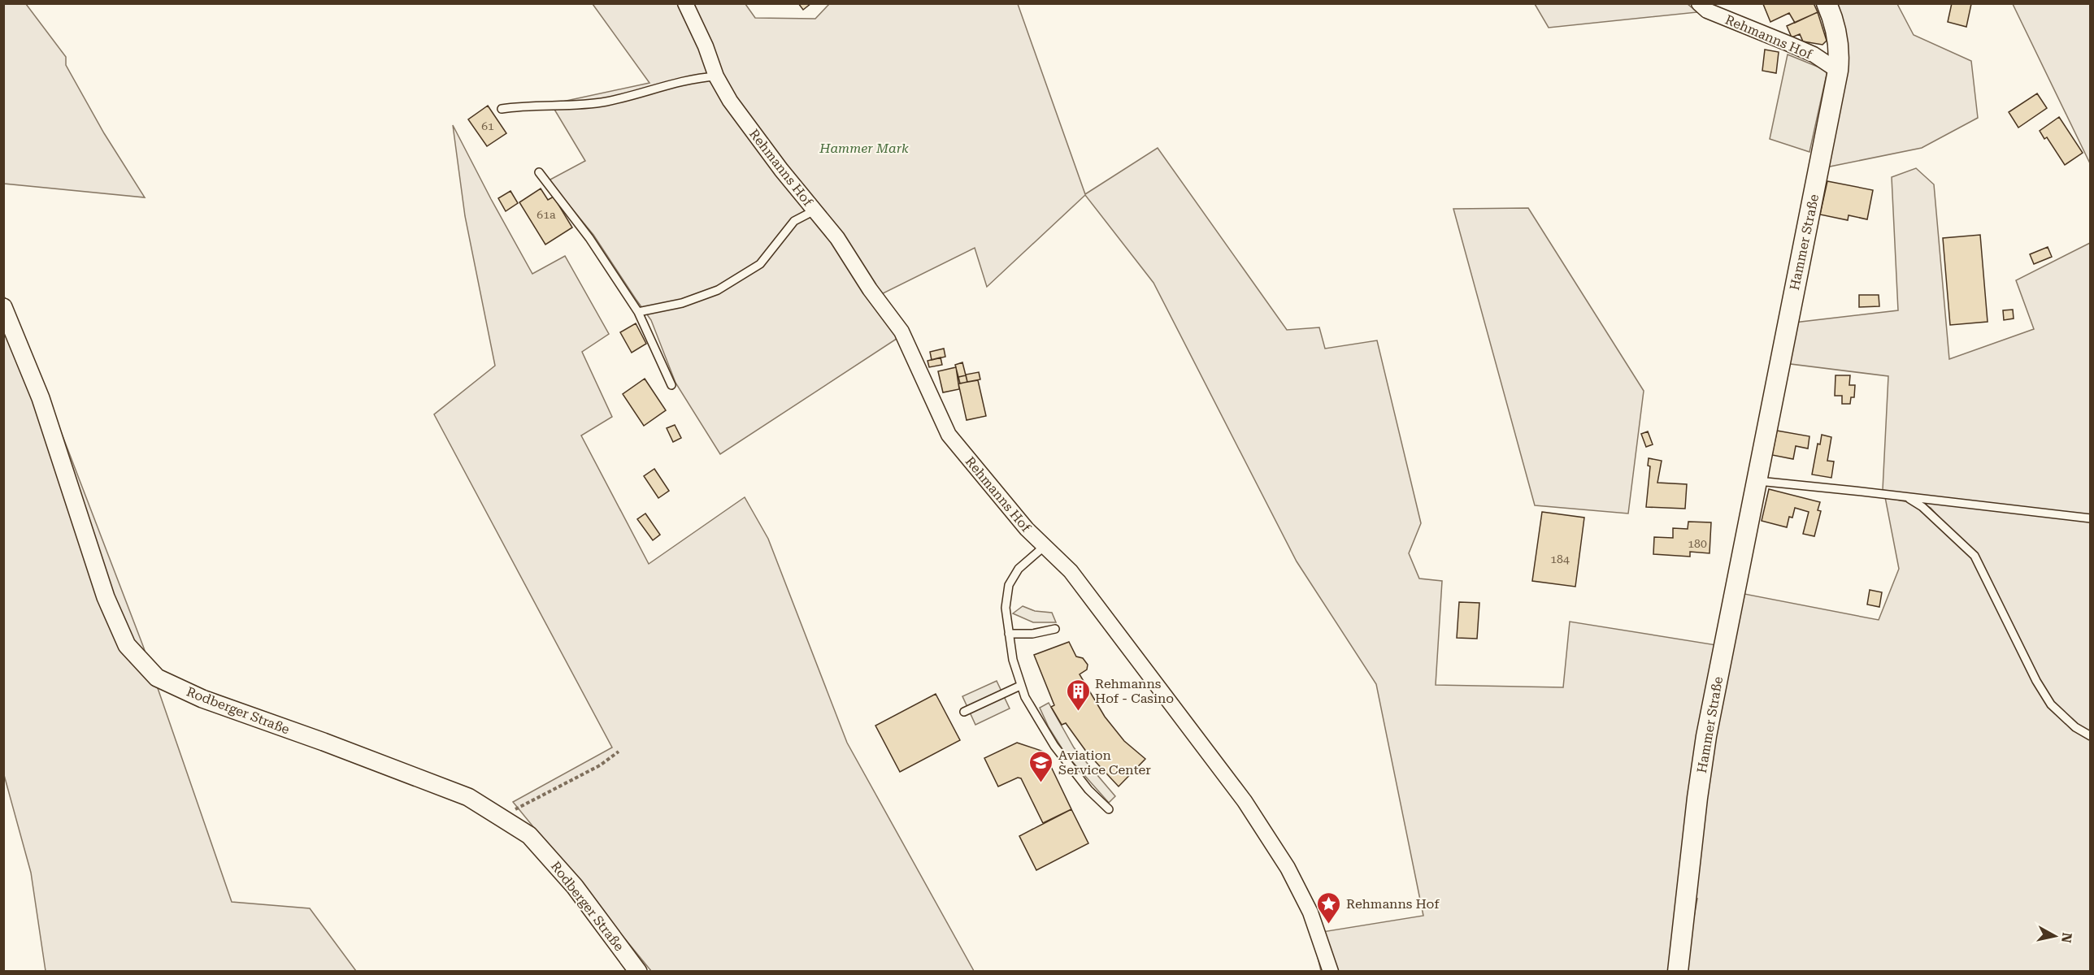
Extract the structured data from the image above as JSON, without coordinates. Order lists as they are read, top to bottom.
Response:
{
  "streets": {
    "main road": ["Hammer Straße"],
    "street": ["Rehmanns Hof", "Rodberger Straße"]
  },
  "crossings": [
    ["Rehmanns Hof", "Hammer Straße"]
  ],
  "parks": ["Hammer Mark"],
  "places": {
    "building": ["Rehmanns Hof - Casino"],
    "school or university": ["Aviation Service Center"],
    "place": ["Rehmanns Hof"]
  },
  "house_numbers": [
    "61",
    "61a",
    "180",
    "184"
  ],
  "north": "right"
}
